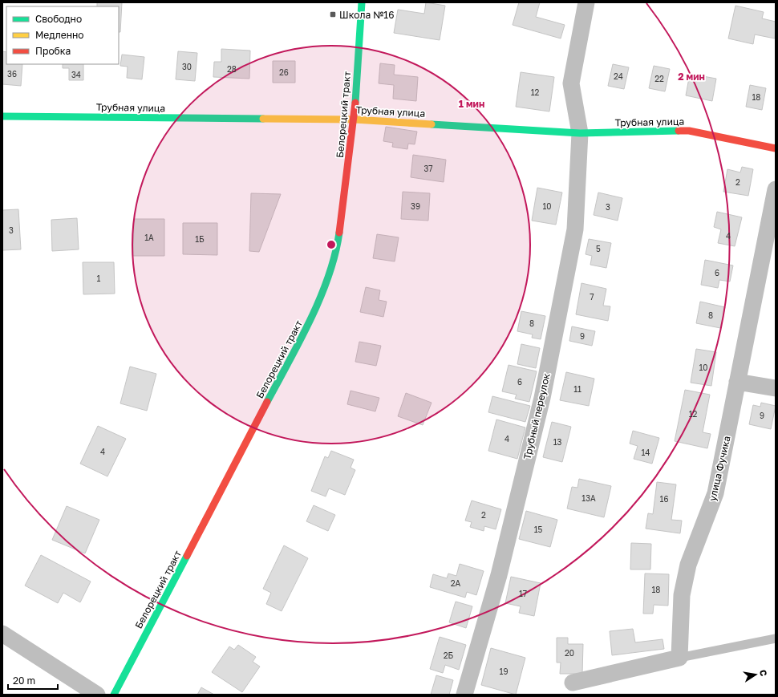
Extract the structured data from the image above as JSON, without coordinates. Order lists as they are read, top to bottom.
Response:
{
  "streets": {
    "street": [
      "Трубная улица",
      "Белорецкий тракт",
      "Трубный переулок",
      "улица Фучика"
    ]
  },
  "crossings": [
    ["Трубная улица", "Белорецкий тракт"],
    ["Трубная улица", "Трубный переулок"]
  ],
  "places": {
    "transit": ["Школа №16"]
  },
  "house_numbers": [
    "30",
    "28",
    "26",
    "36",
    "34",
    "24",
    "22",
    "12",
    "18",
    "37",
    "2",
    "39",
    "10",
    "3",
    "3",
    "4",
    "1А",
    "1Б",
    "5",
    "6",
    "1",
    "7",
    "8",
    "8",
    "9",
    "10",
    "6",
    "11",
    "12",
    "9",
    "4",
    "13",
    "4",
    "14",
    "13А",
    "16",
    "2",
    "15",
    "2А",
    "18",
    "17",
    "20",
    "2Б",
    "19"
  ],
  "legend": ["Свободно", "Медленно", "Пробка"],
  "scale_bar": "20 m",
  "north": "right",
  "rings": ["2 мин", "1 мин"]
}
